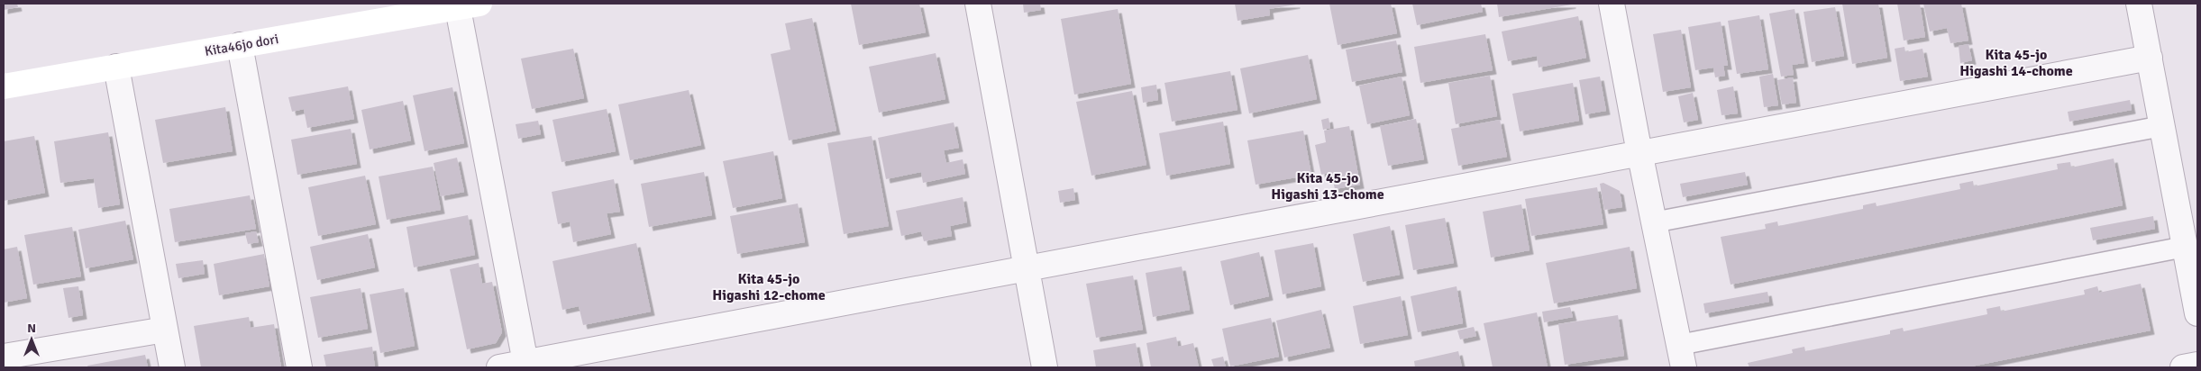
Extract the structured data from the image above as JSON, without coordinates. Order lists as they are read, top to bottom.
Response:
{
  "streets": {
    "street": ["Kita46jo dori"]
  },
  "districts": ["Kita 45-jo Higashi 14-chome", "Kita 45-jo Higashi 13-chome", "Kita 45-jo Higashi 12-chome"],
  "north": "top"
}
